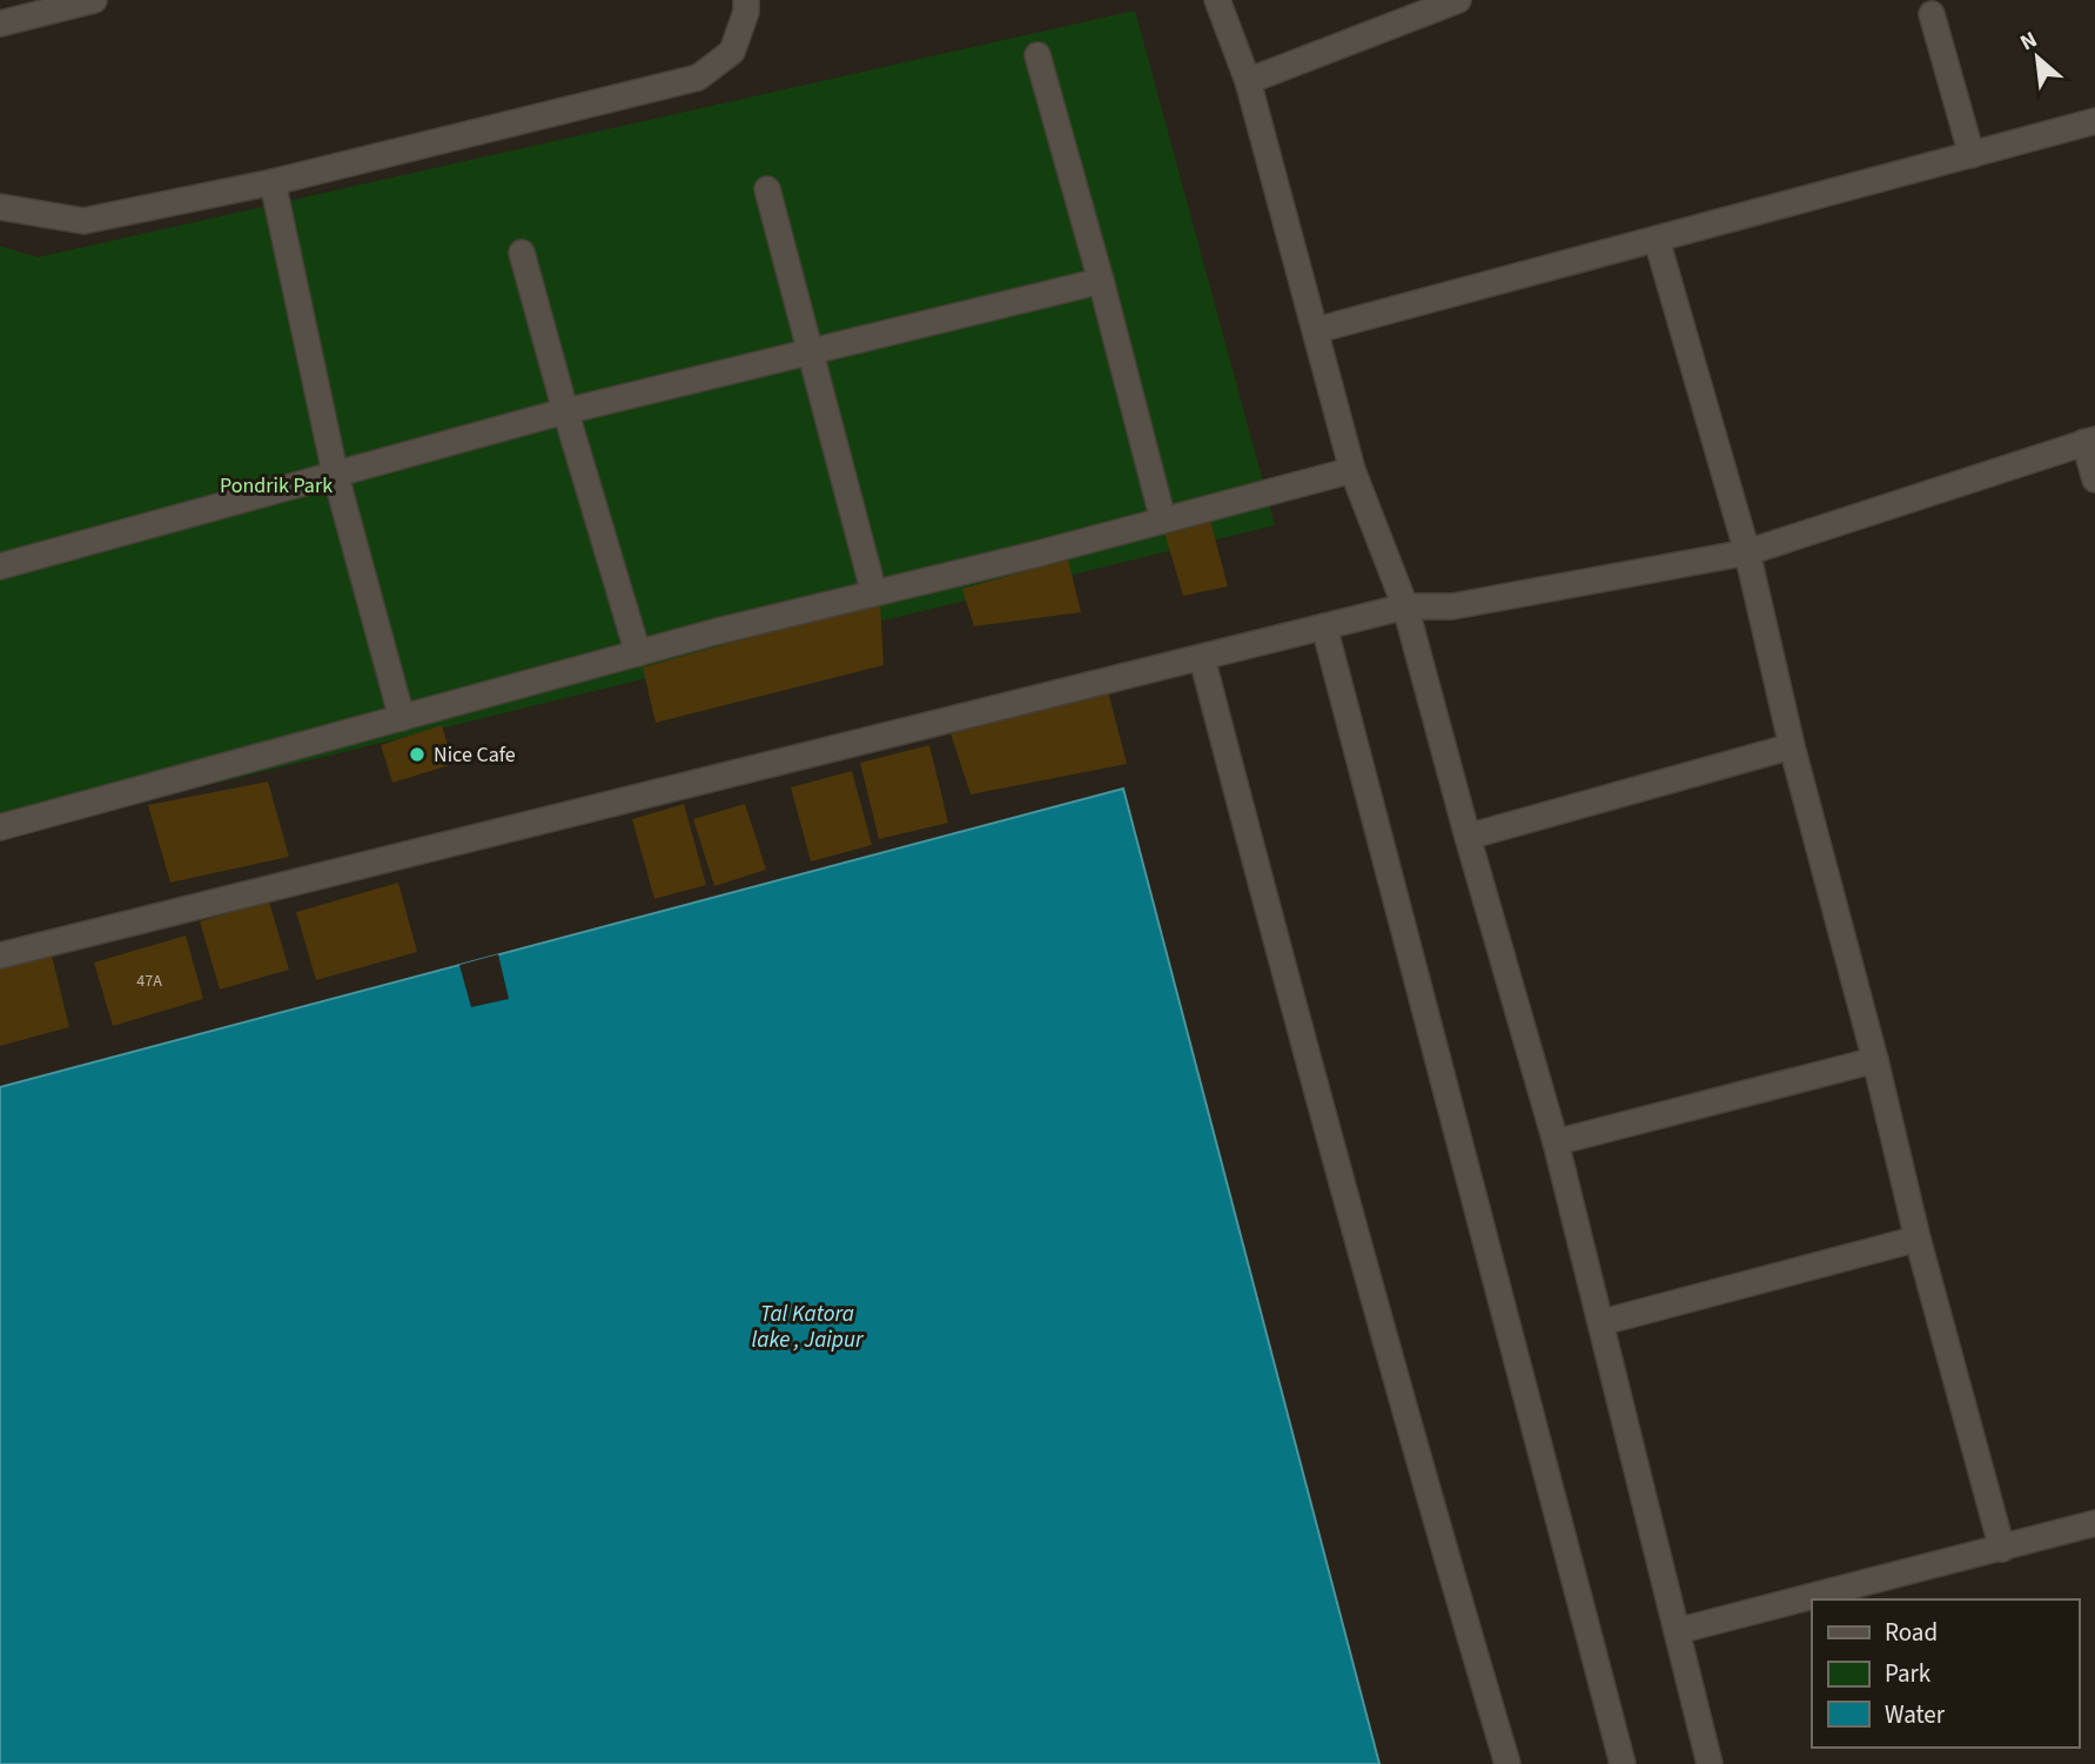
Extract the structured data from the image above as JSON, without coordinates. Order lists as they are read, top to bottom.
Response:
{
  "water": ["Tal Katora lake , Jaipur"],
  "parks": ["Pondrik Park"],
  "places": ["Nice Cafe"],
  "house_numbers": ["47A"],
  "legend": ["Road", "Park", "Water"],
  "north": "top left"
}
